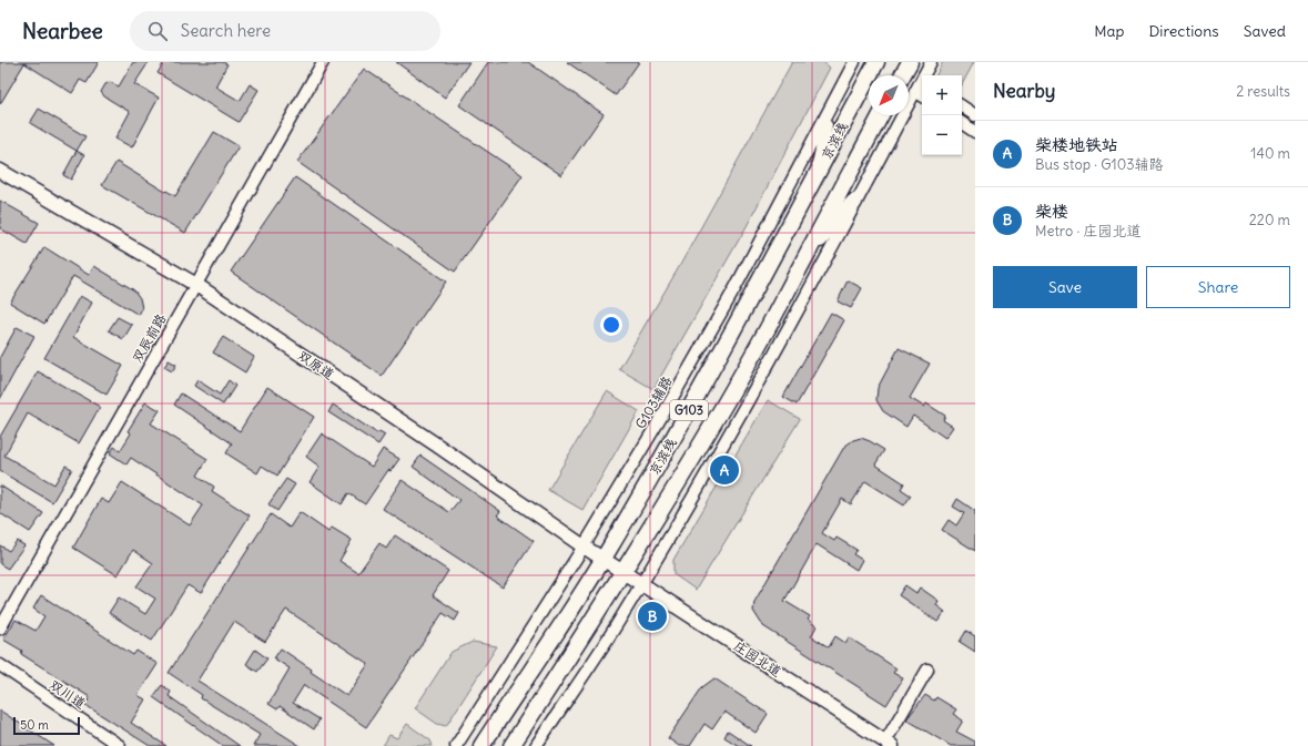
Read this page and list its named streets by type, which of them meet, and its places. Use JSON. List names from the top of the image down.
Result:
{
  "streets": {
    "highway": ["京滨线", "G103"],
    "main road": ["双原道", "庄园北道"],
    "street": ["双辰前路", "G103辅路", "双川道"]
  },
  "crossings": [
    ["京滨线", "双原道"],
    ["京滨线", "庄园北道"],
    ["双辰前路", "双原道"],
    ["双原道", "G103辅路"],
    ["双原道", "庄园北道"]
  ],
  "scale_bar": "50 m",
  "north": "bottom left",
  "page": {
    "header": "Nearbee",
    "search": "Search here",
    "nav": ["Map", "Directions", "Saved"],
    "heading": ["Nearby", "2 results"],
    "map_buttons": ["+", "−"],
    "list": [
      {
        "mark": "A",
        "name": "柴楼地铁站",
        "note": "Bus stop · G103辅路",
        "value": "140 m"
      },
      {
        "mark": "B",
        "name": "柴楼",
        "note": "Metro · 庄园北道",
        "value": "220 m"
      }
    ],
    "buttons": ["Save", "Share"],
    "pins": ["A", "B"],
    "scale": "50 m"
  }
}
